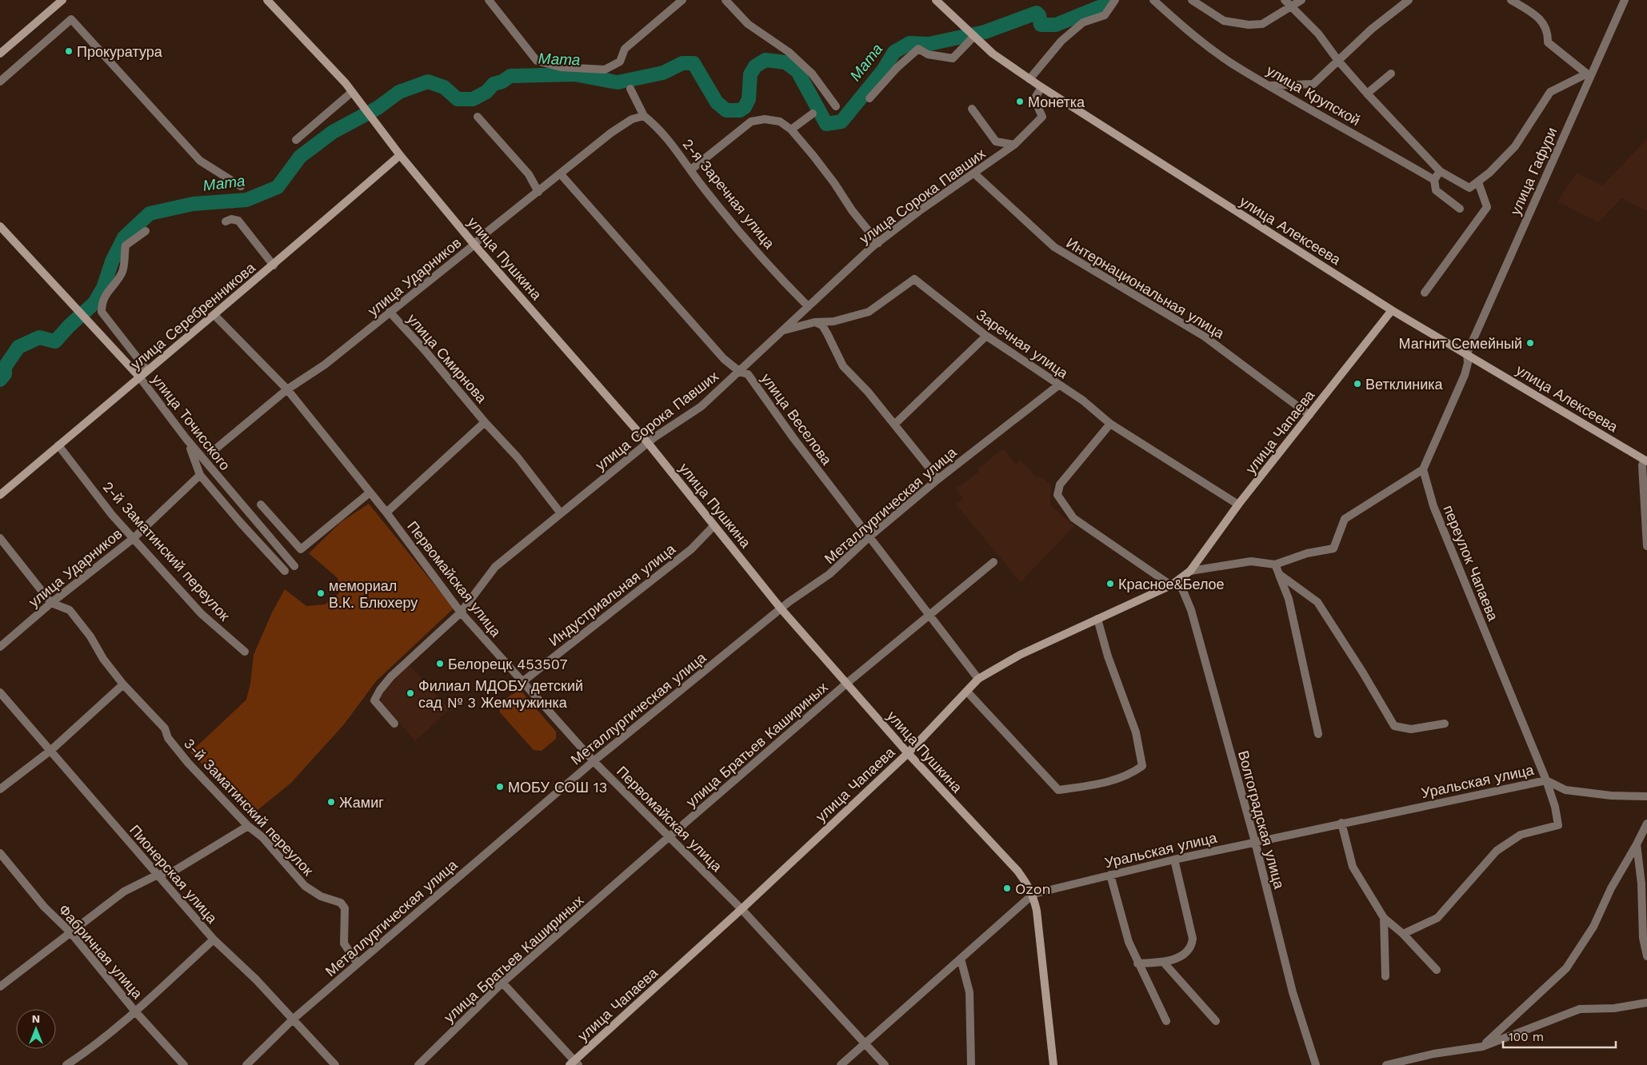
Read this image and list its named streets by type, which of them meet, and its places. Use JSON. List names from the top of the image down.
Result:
{
  "streets": {
    "street": [
      "улица Крупской",
      "улица Гафури",
      "2-я Заречная улица",
      "улица Сорока Павших",
      "улица Алексеева",
      "улица Пушкина",
      "улица Ударников",
      "Интернациональная улица",
      "улица Серебренникова",
      "Заречная улица",
      "улица Смирнова",
      "улица Веселова",
      "улица Точисского",
      "улица Чапаева",
      "Металлургическая улица",
      "2-й Заматинский переулок",
      "переулок Чапаева",
      "Первомайская улица",
      "Индустриальная улица",
      "улица Братьев Кашириных",
      "Уральская улица",
      "3-й Заматинский переулок",
      "Волгоградская улица",
      "Пионерская улица",
      "Фабричная улица"
    ]
  },
  "crossings": [
    ["улица Гафури", "улица Алексеева"],
    ["2-я Заречная улица", "улица Сорока Павших"],
    ["2-я Заречная улица", "улица Ударников"],
    ["улица Сорока Павших", "улица Алексеева"],
    ["улица Сорока Павших", "улица Пушкина"],
    ["улица Сорока Павших", "Интернациональная улица"],
    ["улица Сорока Павших", "Заречная улица"],
    ["улица Сорока Павших", "улица Смирнова"],
    ["улица Сорока Павших", "улица Веселова"],
    ["улица Сорока Павших", "Первомайская улица"],
    ["улица Алексеева", "улица Чапаева"],
    ["улица Пушкина", "улица Ударников"],
    ["улица Пушкина", "улица Серебренникова"],
    ["улица Пушкина", "улица Чапаева"],
    ["улица Пушкина", "Металлургическая улица"],
    ["улица Пушкина", "Индустриальная улица"],
    ["улица Пушкина", "улица Братьев Кашириных"],
    ["улица Пушкина", "Уральская улица"],
    ["улица Ударников", "улица Смирнова"],
    ["улица Ударников", "улица Веселова"],
    ["улица Ударников", "2-й Заматинский переулок"],
    ["улица Ударников", "Первомайская улица"],
    ["улица Ударников", "3-й Заматинский переулок"],
    ["Интернациональная улица", "улица Чапаева"],
    ["улица Серебренникова", "улица Точисского"],
    ["улица Серебренникова", "2-й Заматинский переулок"],
    ["улица Серебренникова", "Первомайская улица"],
    ["Заречная улица", "улица Чапаева"],
    ["Заречная улица", "Металлургическая улица"],
    ["улица Смирнова", "Первомайская улица"],
    ["улица Веселова", "улица Чапаева"],
    ["улица Веселова", "Металлургическая улица"],
    ["улица Веселова", "улица Братьев Кашириных"],
    ["улица Чапаева", "Первомайская улица"],
    ["улица Чапаева", "Волгоградская улица"],
    ["Металлургическая улица", "Первомайская улица"],
    ["Металлургическая улица", "3-й Заматинский переулок"],
    ["Металлургическая улица", "Пионерская улица"],
    ["переулок Чапаева", "Уральская улица"],
    ["Первомайская улица", "Индустриальная улица"],
    ["Первомайская улица", "улица Братьев Кашириных"],
    ["Первомайская улица", "Уральская улица"],
    ["Уральская улица", "Волгоградская улица"]
  ],
  "water": ["Мата"],
  "places": [
    "Прокуратура",
    "Монетка",
    "Магнит Семейный",
    "Ветклиника",
    "Красное&Белое",
    "мемориал В.К. Блюхеру",
    "Белорецк 453507",
    "Филиал МДОБУ детский сад № 3 Жемчужинка",
    "МОБУ СОШ 13",
    "Жамиг",
    "Ozon"
  ],
  "scale_bar": "100 m",
  "north": "top"
}
